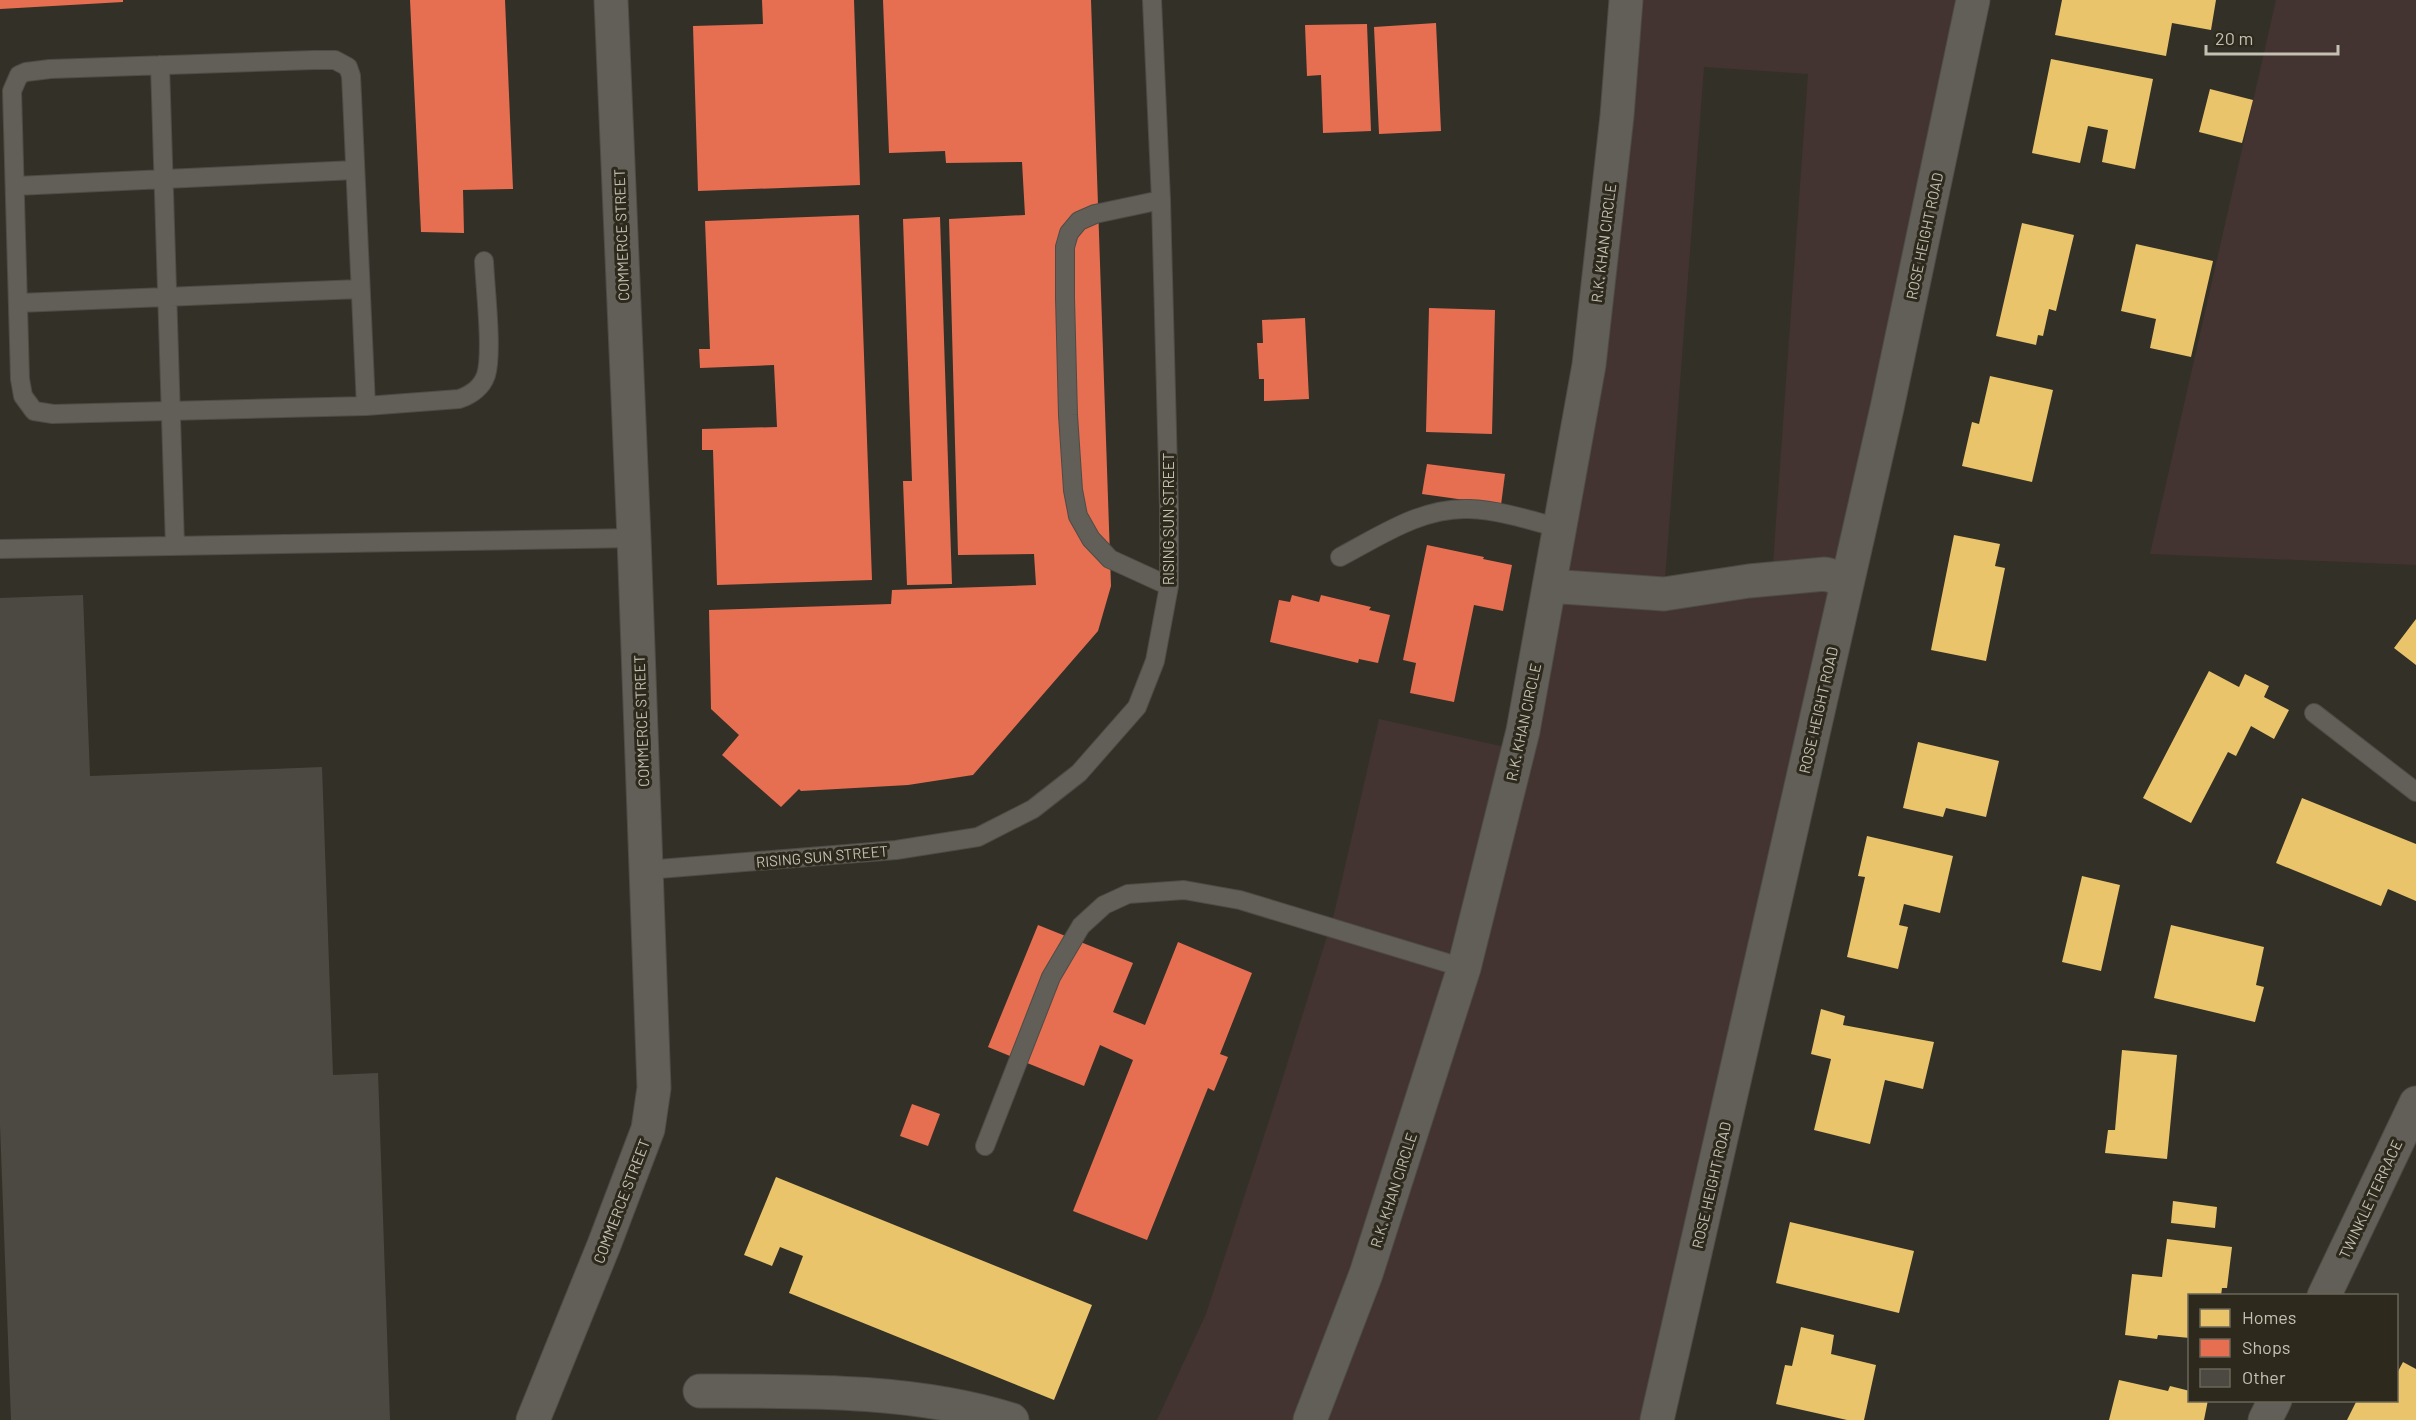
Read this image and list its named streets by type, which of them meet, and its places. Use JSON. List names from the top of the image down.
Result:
{
  "streets": {
    "street": [
      "COMMERCE STREET",
      "ROSE HEIGHT ROAD",
      "R.K. KHAN CIRCLE",
      "TWINKLE TERRACE"
    ],
    "lane": ["RISING SUN STREET"]
  },
  "crossings": [
    ["COMMERCE STREET", "RISING SUN STREET"]
  ],
  "legend": ["Homes", "Shops", "Other"],
  "scale_bar": "20 m"
}
